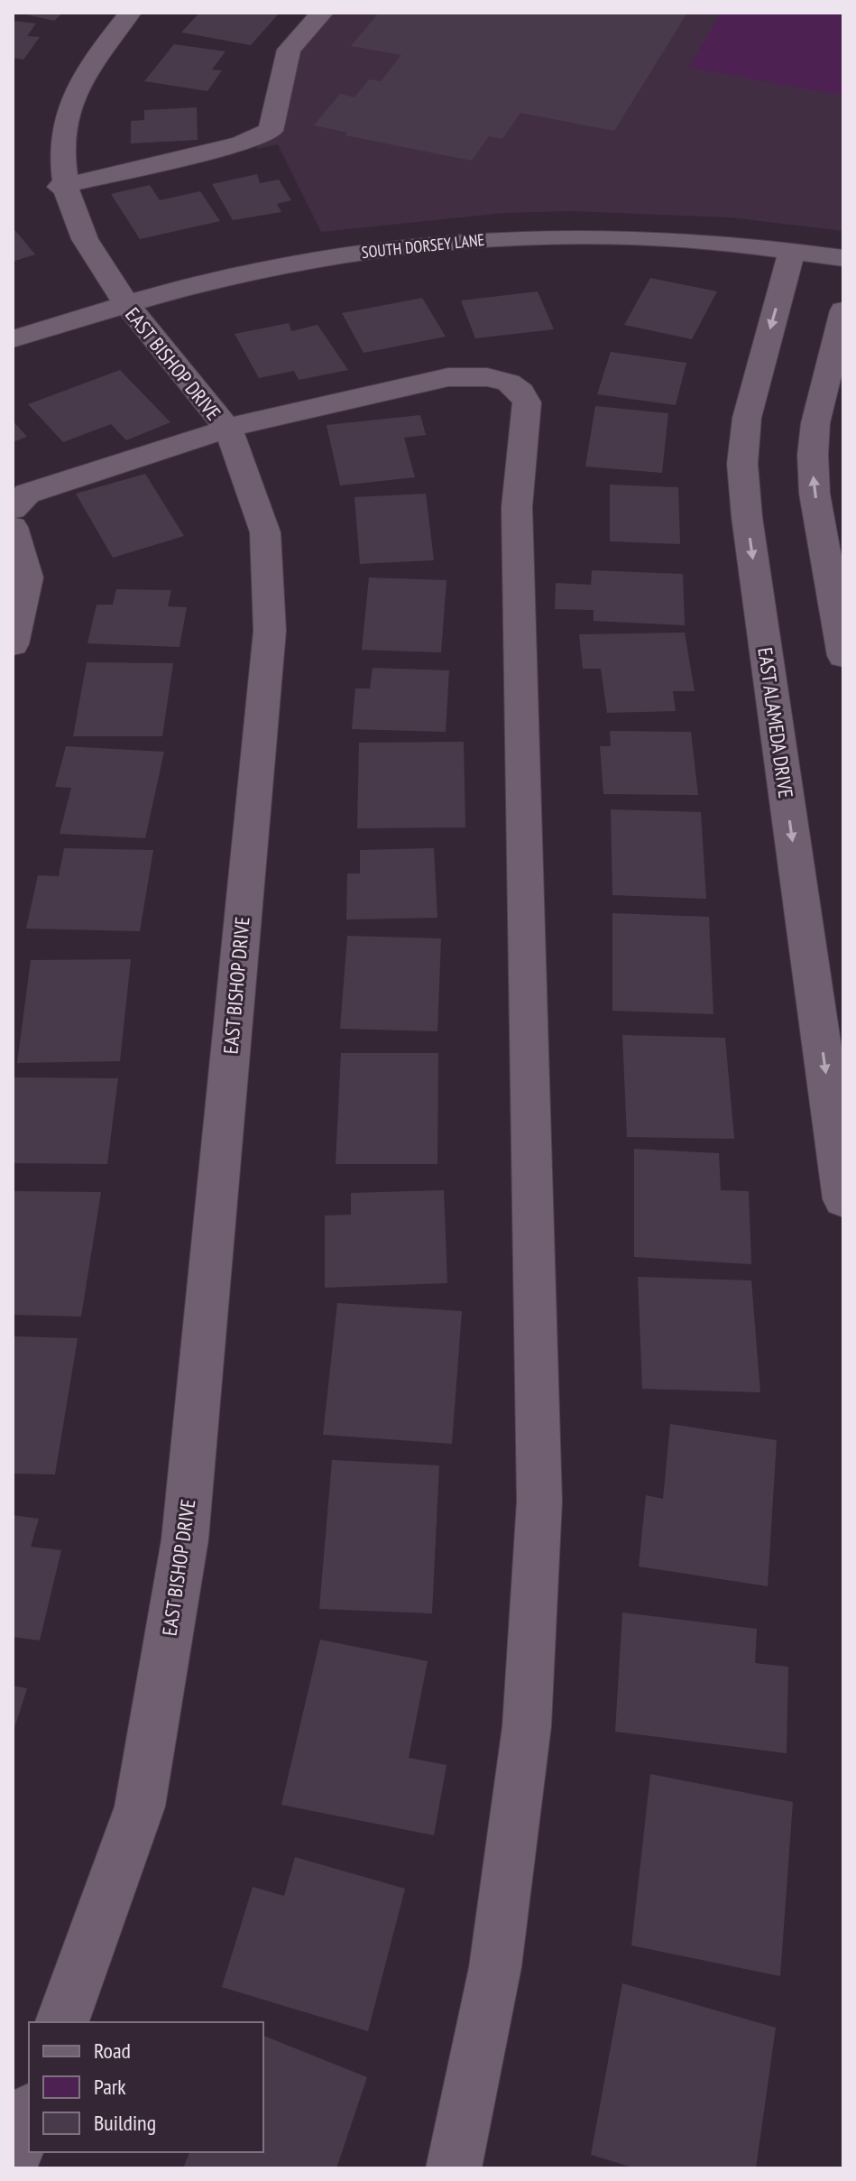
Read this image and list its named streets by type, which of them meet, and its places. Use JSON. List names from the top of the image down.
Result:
{
  "streets": {
    "street": ["SOUTH DORSEY LANE", "EAST BISHOP DRIVE", "EAST ALAMEDA DRIVE"]
  },
  "crossings": [
    ["SOUTH DORSEY LANE", "EAST BISHOP DRIVE"],
    ["SOUTH DORSEY LANE", "EAST ALAMEDA DRIVE"]
  ],
  "legend": ["Road", "Park", "Building"]
}
